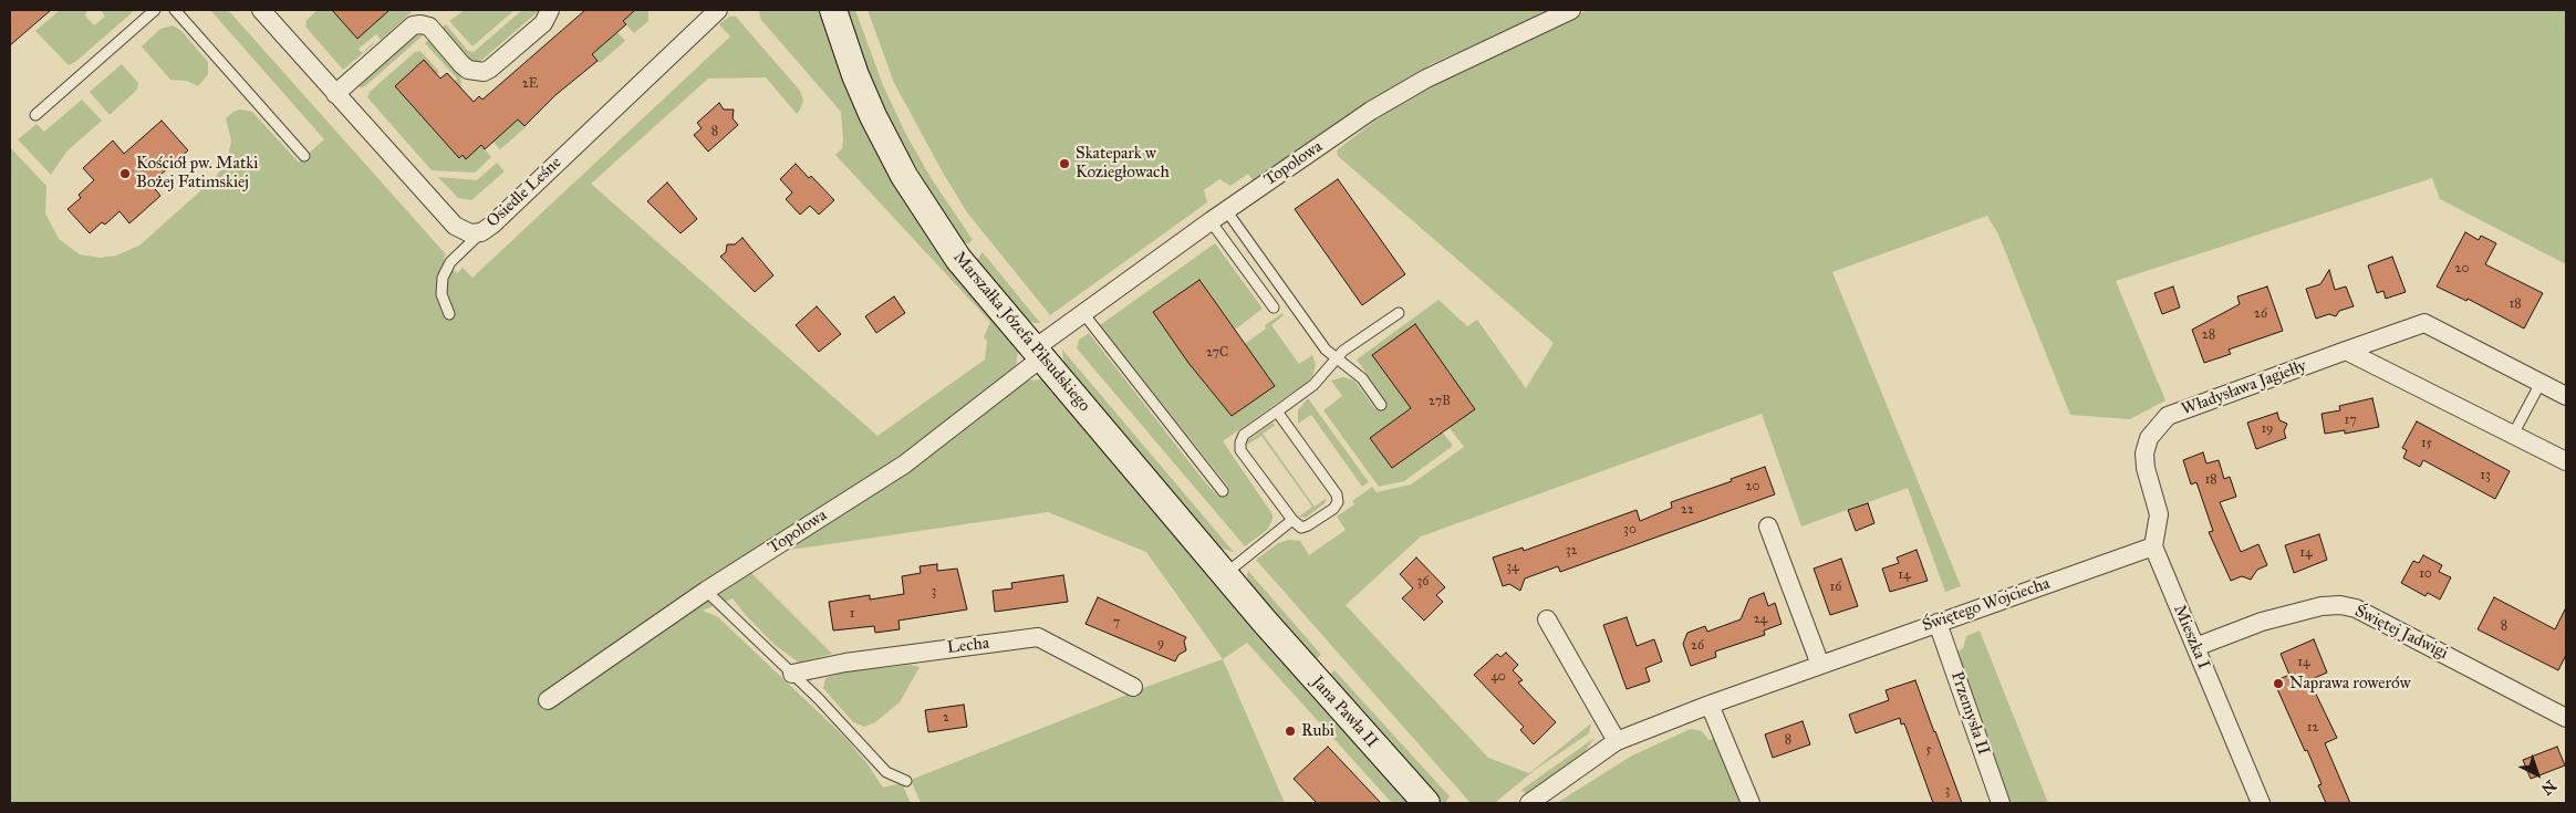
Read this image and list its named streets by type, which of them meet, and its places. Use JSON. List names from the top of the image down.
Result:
{
  "streets": {
    "street": [
      "Topolowa",
      "Osiedle Leśne",
      "Marszałka Józefa Piłsudskiego",
      "Władysława Jagiełły",
      "Świętego Wojciecha",
      "Świętej Jadwigi",
      "Mieszka I",
      "Lecha",
      "Jana Pawła II",
      "Przemysła II"
    ]
  },
  "crossings": [
    ["Topolowa", "Marszałka Józefa Piłsudskiego"],
    ["Marszałka Józefa Piłsudskiego", "Jana Pawła II"],
    ["Władysława Jagiełły", "Świętego Wojciecha"],
    ["Władysława Jagiełły", "Mieszka I"],
    ["Świętego Wojciecha", "Mieszka I"],
    ["Świętego Wojciecha", "Przemysła II"],
    ["Świętej Jadwigi", "Mieszka I"]
  ],
  "places": [
    "Skatepark w Koziegłowach",
    "Kościół pw. Matki Bożej Fatimskiej",
    "Naprawa rowerów",
    "Rubi"
  ],
  "house_numbers": [
    "2E",
    "8",
    "20",
    "18",
    "26",
    "28",
    "27C",
    "27B",
    "17",
    "19",
    "15",
    "13",
    "18",
    "20",
    "22",
    "30",
    "32",
    "14",
    "34",
    "10",
    "14",
    "36",
    "16",
    "3",
    "1",
    "24",
    "7",
    "8",
    "9",
    "26",
    "14",
    "40",
    "2",
    "12",
    "8",
    "5",
    "3"
  ],
  "north": "bottom right"
}
